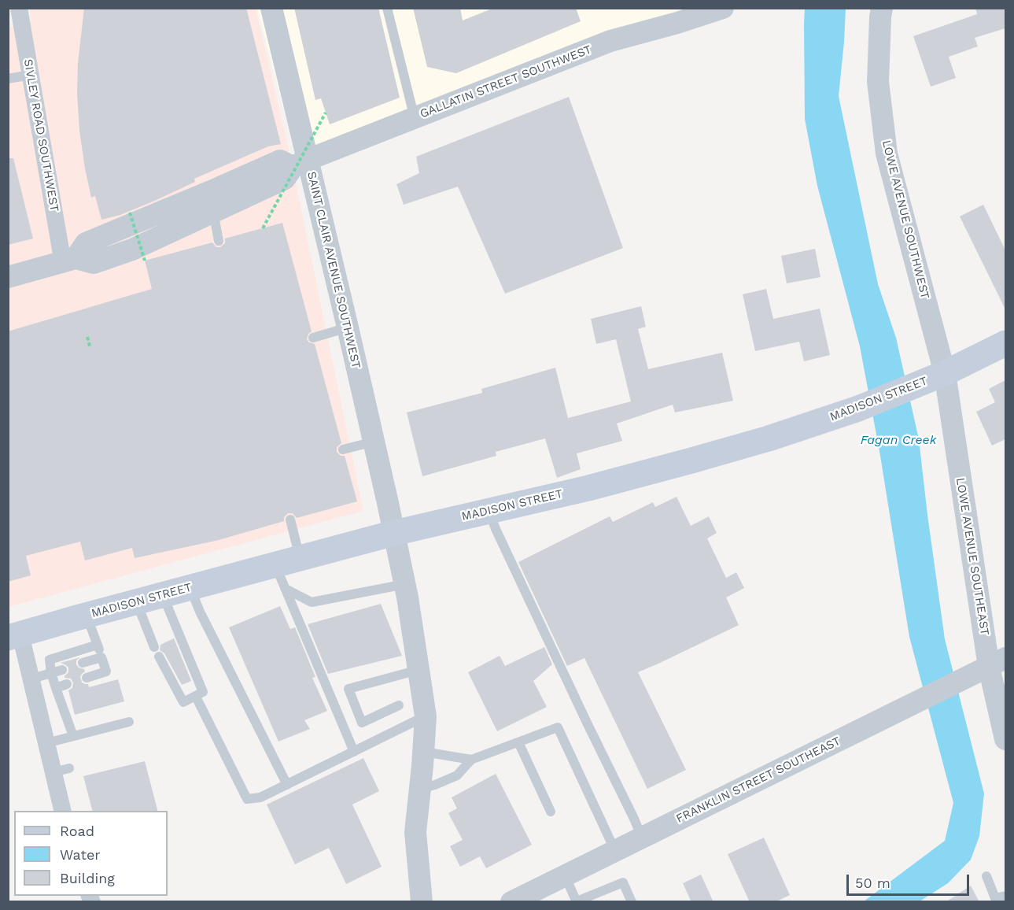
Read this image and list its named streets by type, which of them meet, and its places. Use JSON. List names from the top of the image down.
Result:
{
  "streets": {
    "main road": ["MADISON STREET"],
    "street": [
      "GALLATIN STREET SOUTHWEST",
      "SIVLEY ROAD SOUTHWEST",
      "LOWE AVENUE SOUTHWEST",
      "SAINT CLAIR AVENUE SOUTHWEST",
      "LOWE AVENUE SOUTHEAST",
      "FRANKLIN STREET SOUTHEAST"
    ]
  },
  "crossings": [
    ["GALLATIN STREET SOUTHWEST", "SIVLEY ROAD SOUTHWEST"],
    ["GALLATIN STREET SOUTHWEST", "SAINT CLAIR AVENUE SOUTHWEST"],
    ["LOWE AVENUE SOUTHWEST", "MADISON STREET"],
    ["LOWE AVENUE SOUTHWEST", "LOWE AVENUE SOUTHEAST"],
    ["SAINT CLAIR AVENUE SOUTHWEST", "MADISON STREET"],
    ["MADISON STREET", "LOWE AVENUE SOUTHEAST"],
    ["LOWE AVENUE SOUTHEAST", "FRANKLIN STREET SOUTHEAST"]
  ],
  "water": ["Fagan Creek"],
  "legend": ["Road", "Water", "Building"],
  "scale_bar": "50 m"
}
